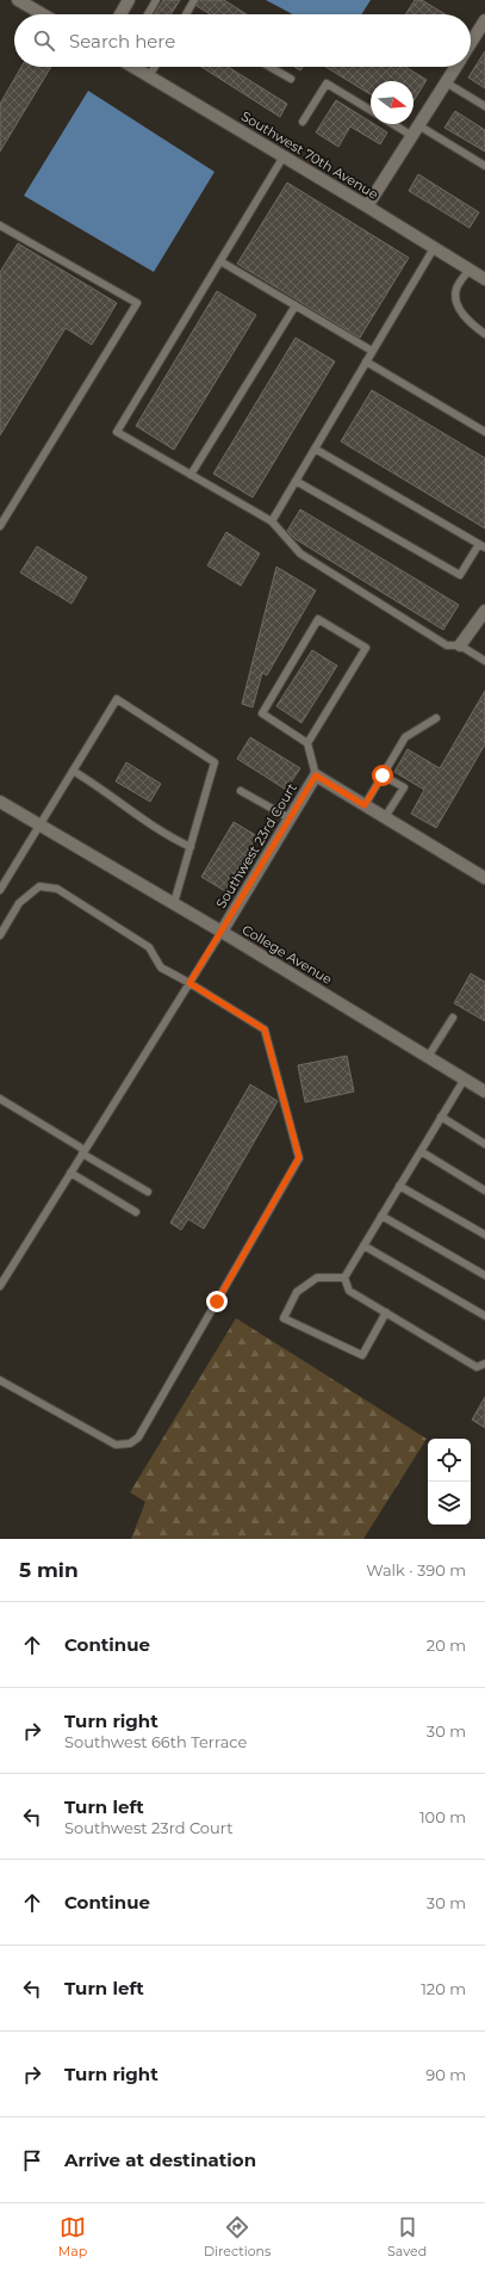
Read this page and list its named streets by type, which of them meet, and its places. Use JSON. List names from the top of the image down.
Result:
{
  "streets": {
    "street": ["Southwest 70th Avenue", "Southwest 23rd Court", "College Avenue"]
  },
  "crossings": [
    ["Southwest 23rd Court", "College Avenue"]
  ],
  "north": "right",
  "page": {
    "search": "Search here",
    "heading": ["5 min", "Walk · 390 m"],
    "list": [
      ["Continue", "20 m"],
      ["Turn right", "Southwest 66th Terrace", "30 m"],
      ["Turn left", "Southwest 23rd Court", "100 m"],
      ["Continue", "30 m"],
      ["Turn left", "120 m"],
      ["Turn right", "90 m"],
      "Arrive at destination"
    ],
    "nav": ["Map", "Directions", "Saved"]
  }
}
